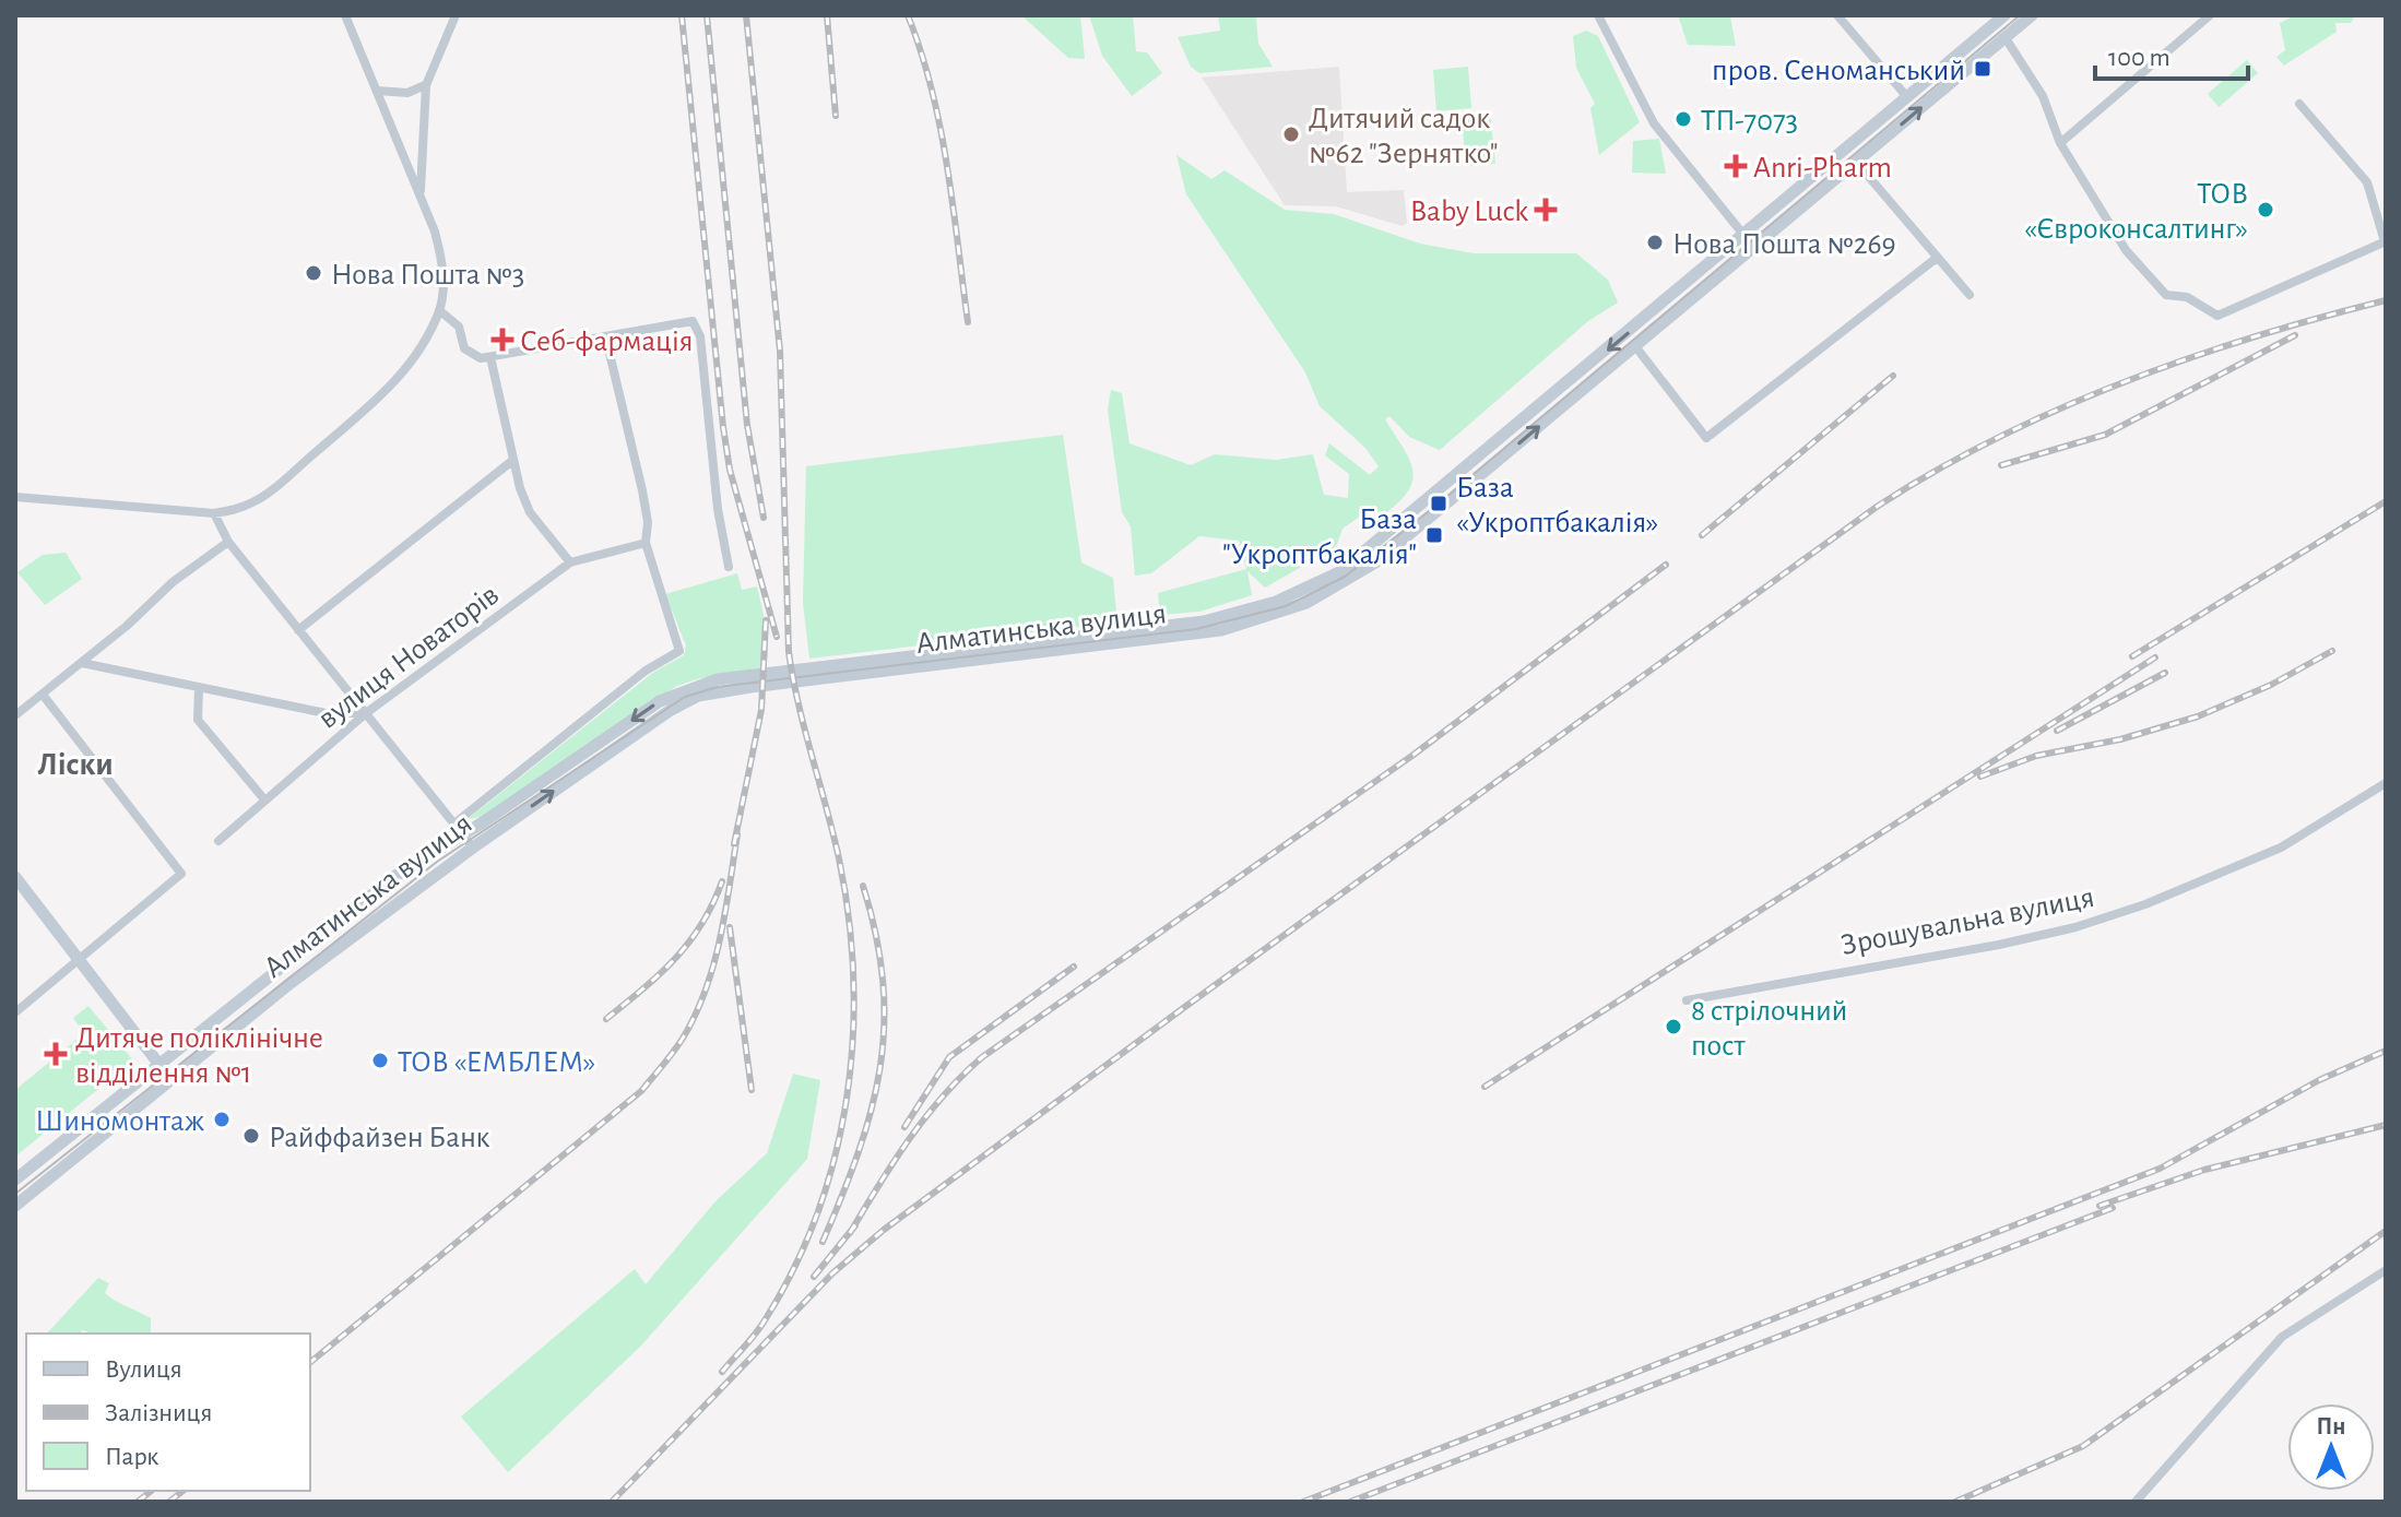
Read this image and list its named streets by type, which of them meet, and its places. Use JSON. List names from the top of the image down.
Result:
{
  "streets": {
    "street": ["Алматинська вулиця", "вулиця Новаторів", "Зрошувальна вулиця"]
  },
  "crossings": [
    ["Алматинська вулиця", "вулиця Новаторів"]
  ],
  "districts": ["Ліски"],
  "places": {
    "transit": ["пров. Сеноманський", "База «Укроптбакалія»", "База \"Укроптбакалія\""],
    "other": [
      "ТП-7073",
      "Дитячий садок №62 \"Зернятко\"",
      "ТОВ «Євроконсалтинг»",
      "Нова Пошта №269",
      "Нова Пошта №3",
      "8 стрілочний пост",
      "ТОВ «ЕМБЛЕМ»",
      "Шиномонтаж",
      "Райффайзен Банк"
    ],
    "health": [
      "Anri-Pharm",
      "Baby Luck",
      "Себ-фармація",
      "Дитяче поліклінічне відділення №1"
    ]
  },
  "legend": ["Вулиця", "Залізниця", "Парк"],
  "scale_bar": "100 m",
  "north": "top"
}
